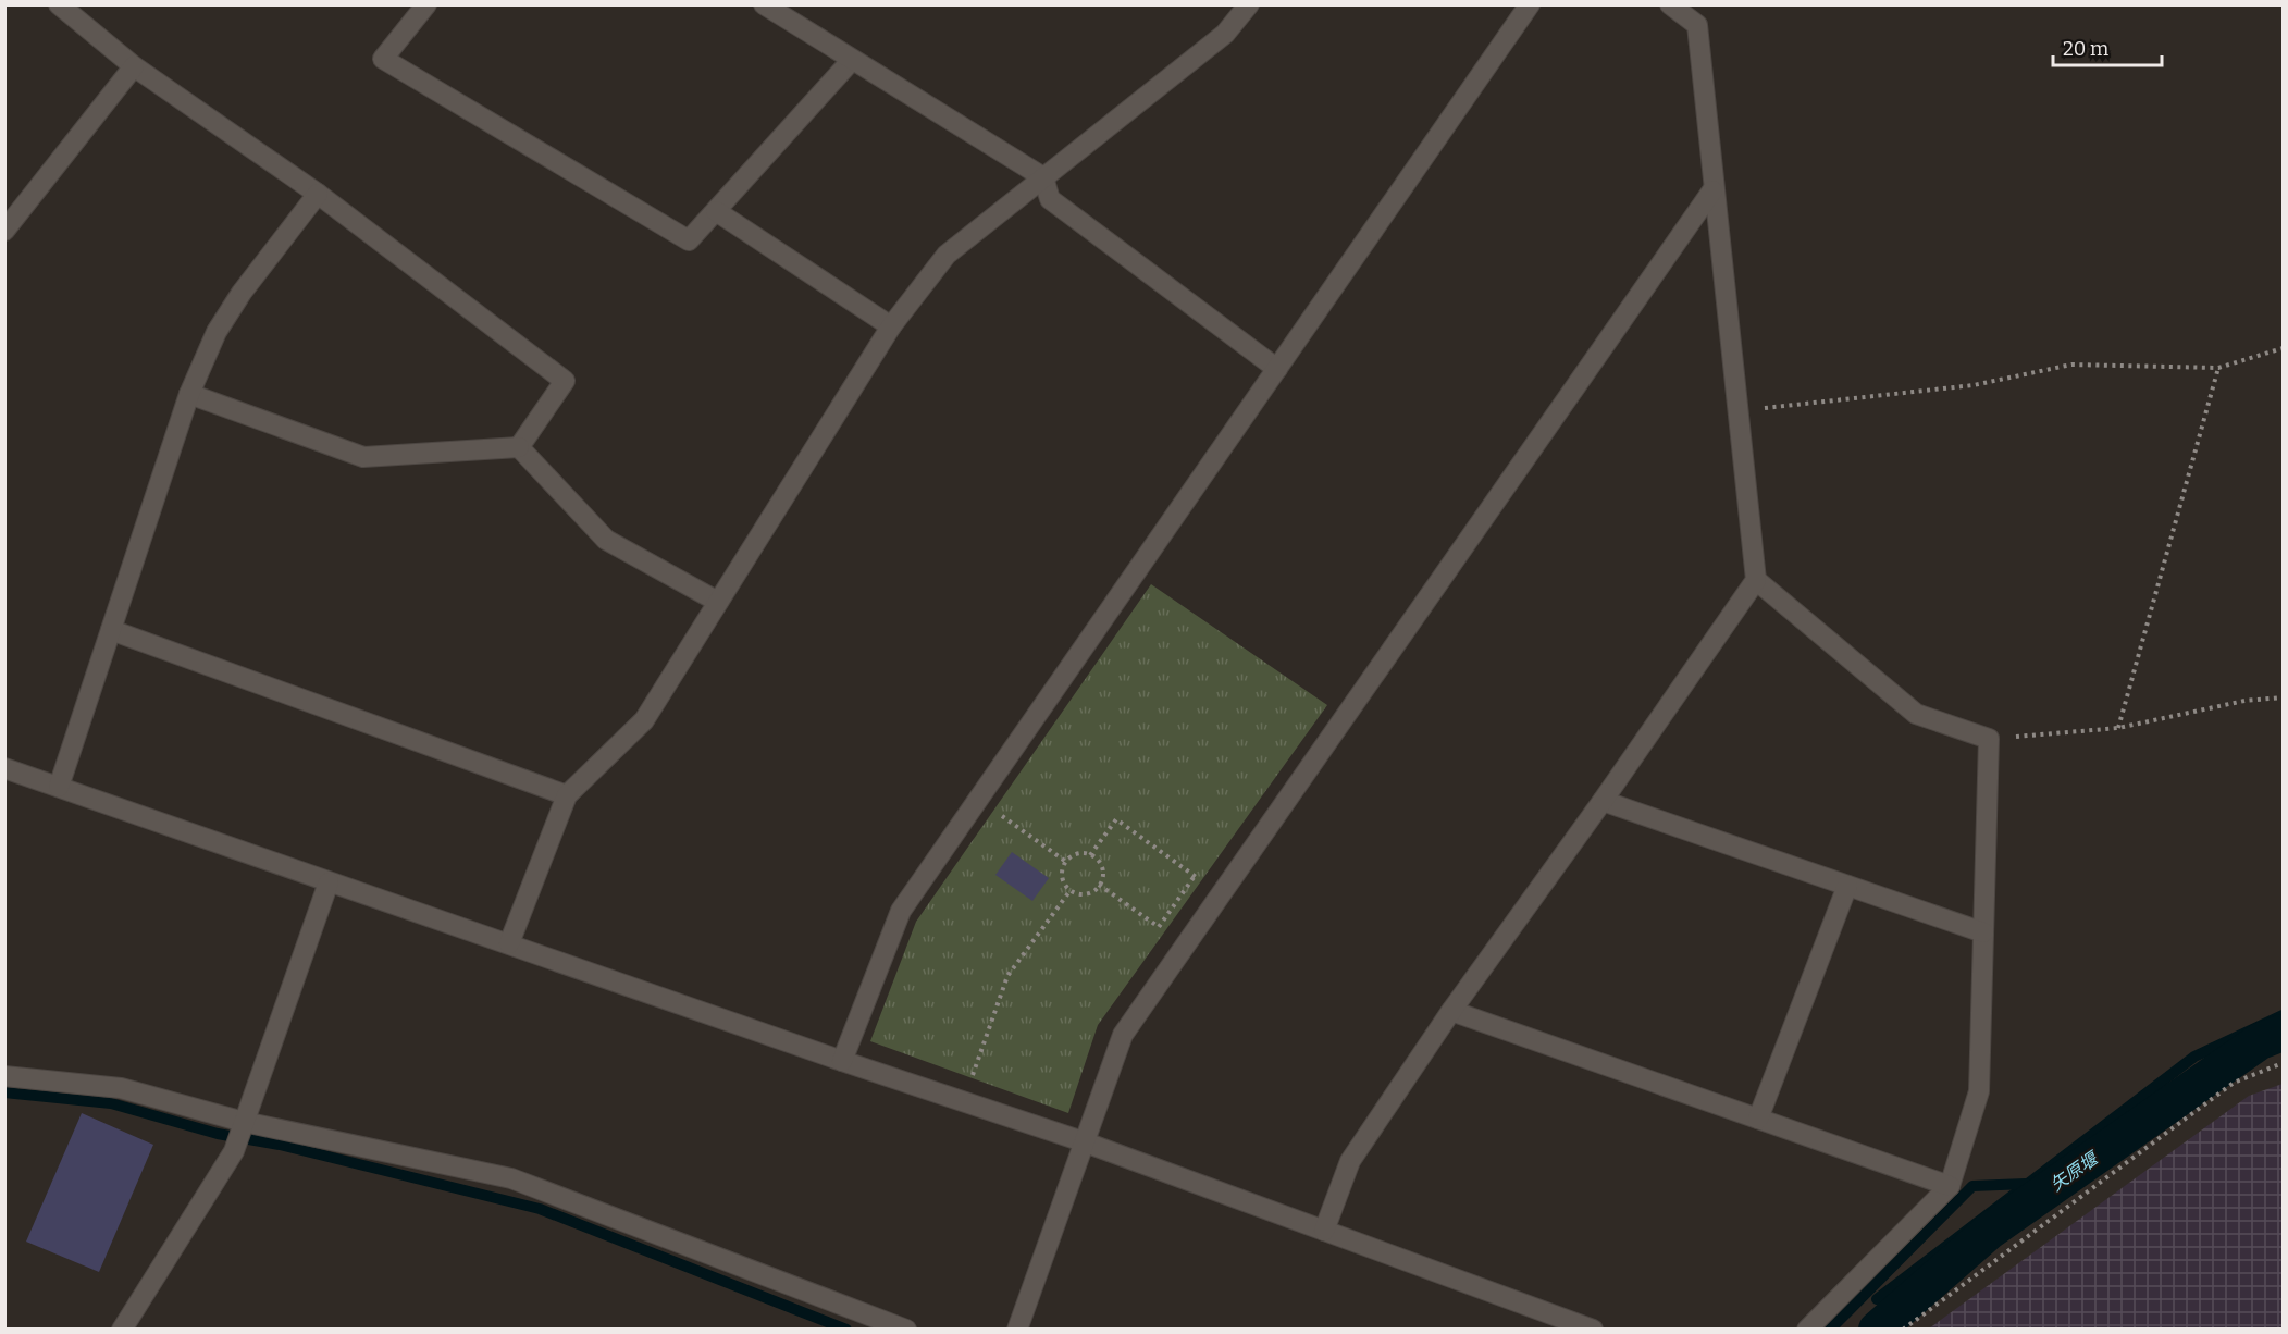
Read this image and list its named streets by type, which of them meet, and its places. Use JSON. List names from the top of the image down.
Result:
{
  "water": ["矢原堰"],
  "scale_bar": "20 m"
}
